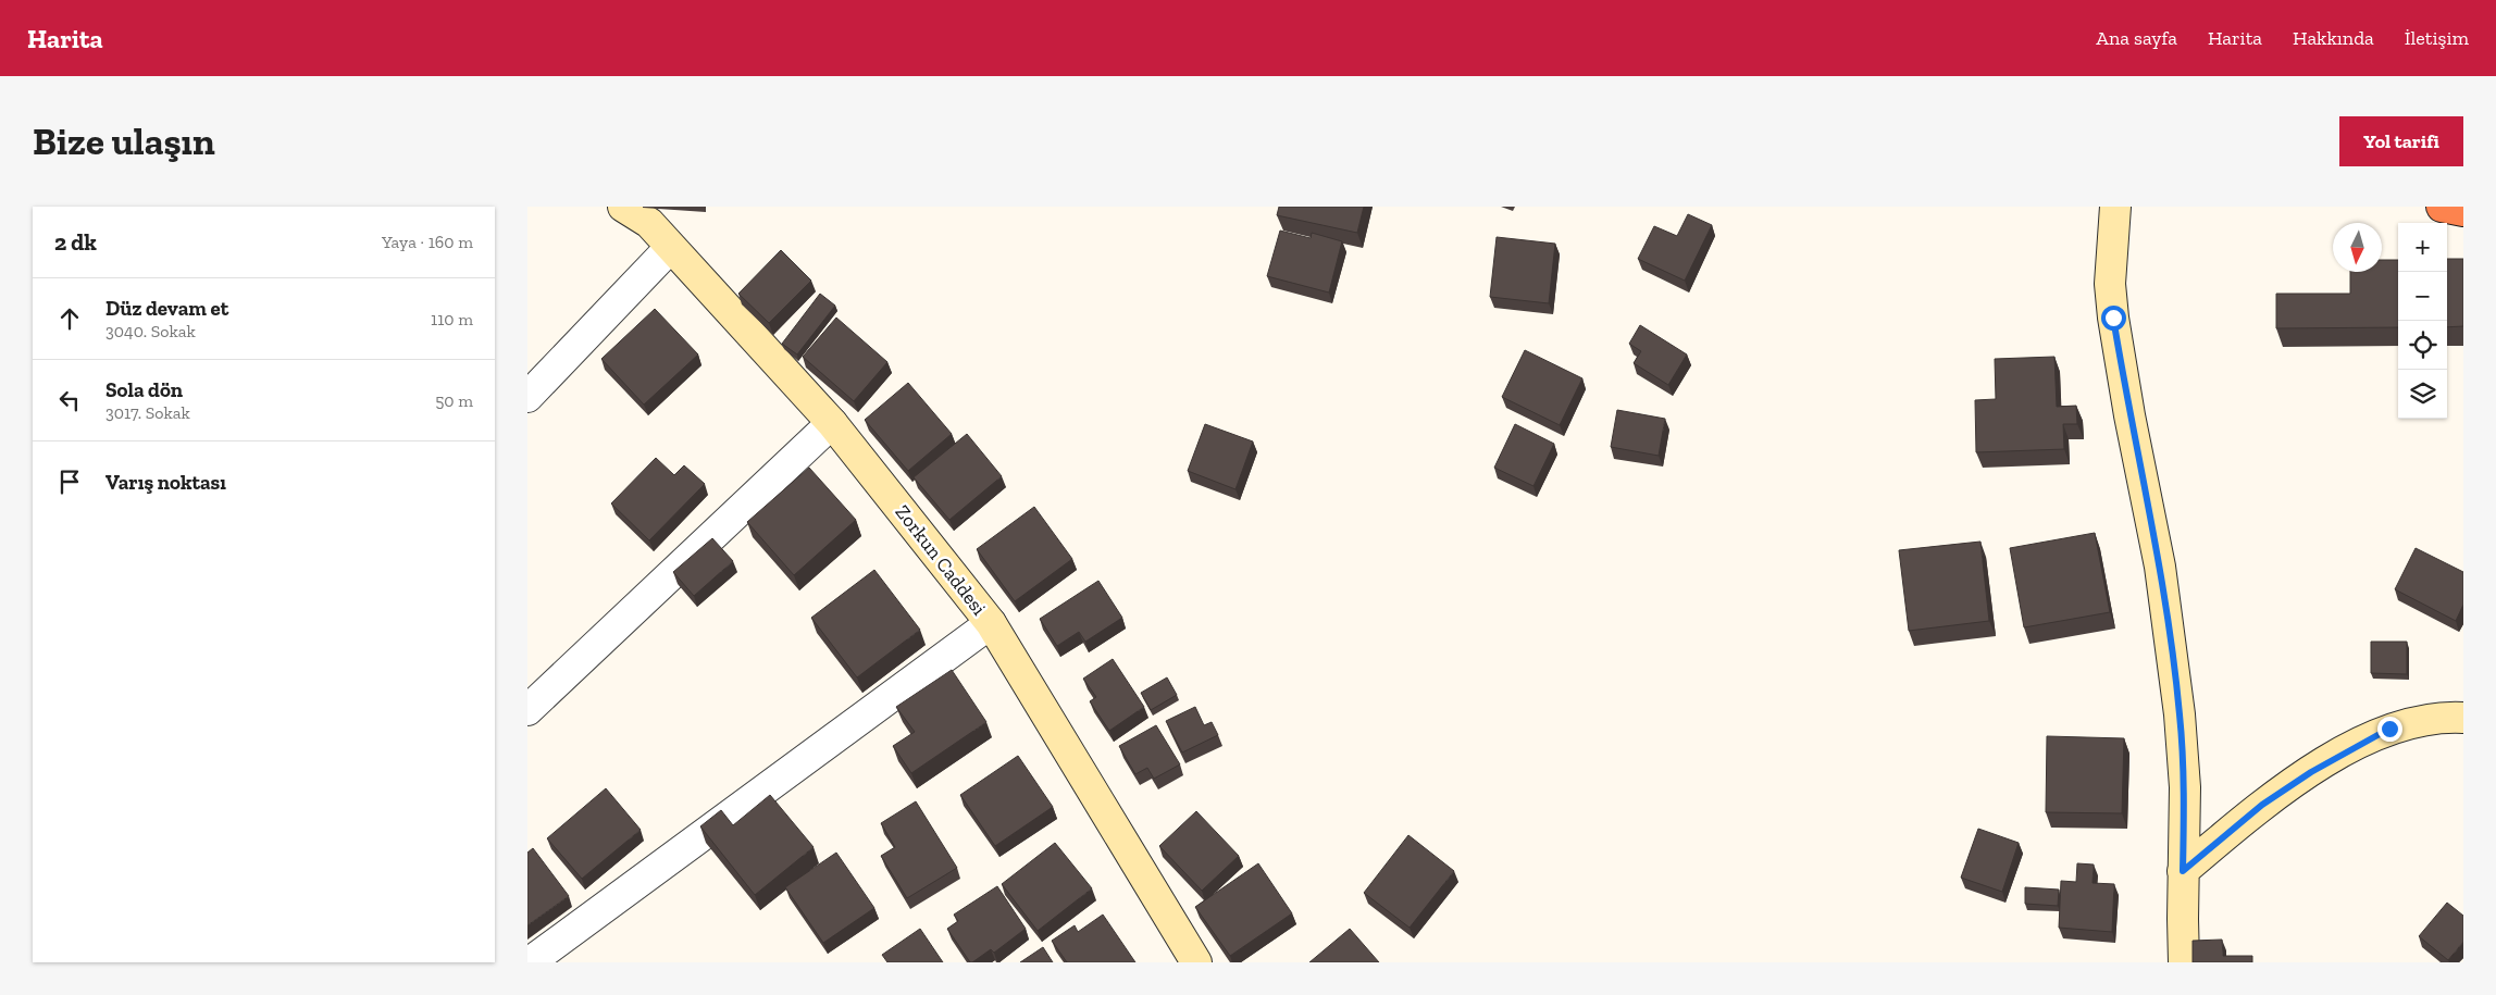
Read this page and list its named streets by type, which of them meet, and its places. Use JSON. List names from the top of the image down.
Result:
{
  "streets": {
    "street": ["Zorkun Caddesi"]
  },
  "north": "bottom",
  "page": {
    "header": "Harita",
    "nav": [
      "Ana sayfa",
      "Harita",
      "Hakkında",
      "İletişim"
    ],
    "buttons": "Yol tarifi",
    "title": "Bize ulaşın",
    "heading": ["2 dk", "Yaya · 160 m"],
    "map_buttons": ["+", "−"],
    "list": [
      ["Düz devam et", "3040. Sokak", "110 m"],
      ["Sola dön", "3017. Sokak", "50 m"],
      "Varış noktası"
    ]
  }
}
